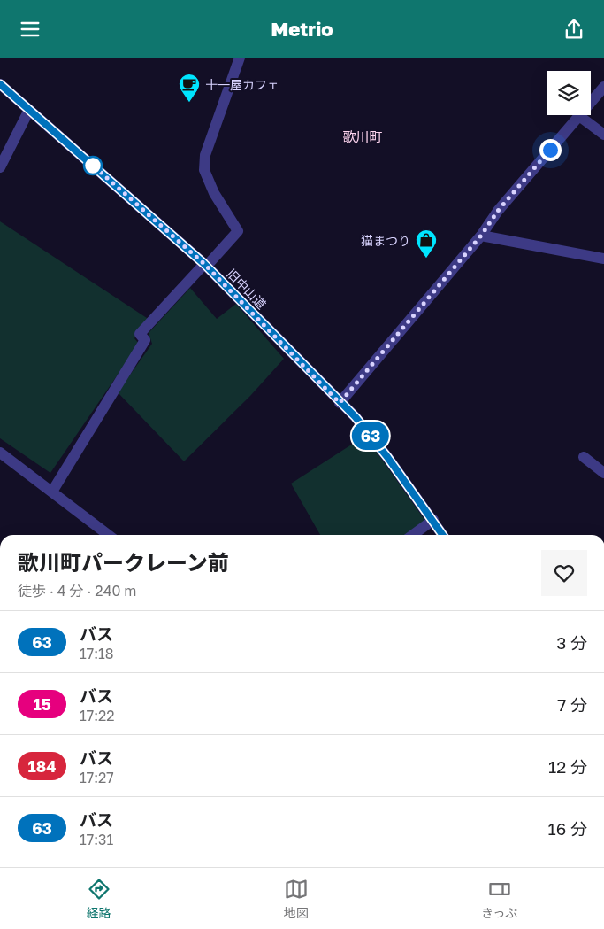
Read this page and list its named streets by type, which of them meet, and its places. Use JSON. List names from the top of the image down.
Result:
{
  "streets": {
    "street": ["旧中山道"]
  },
  "districts": ["歌川町"],
  "places": {
    "cafe": ["十一屋カフェ"],
    "shop": ["猫まつり"]
  },
  "lines": ["bus line 63"],
  "page": {
    "header": "Metrio",
    "on_map": "63",
    "heading": ["歌川町パークレーン前", "徒歩 · 4 分 · 240 m"],
    "list": [
      {
        "mark": "63",
        "name": "バス",
        "note": "17:18",
        "value": "3 分"
      },
      {
        "mark": "15",
        "name": "バス",
        "note": "17:22",
        "value": "7 分"
      },
      {
        "mark": "184",
        "name": "バス",
        "note": "17:27",
        "value": "12 分"
      },
      {
        "mark": "63",
        "name": "バス",
        "note": "17:31",
        "value": "16 分"
      }
    ],
    "tabs": ["経路", "地図", "きっぷ"]
  }
}
